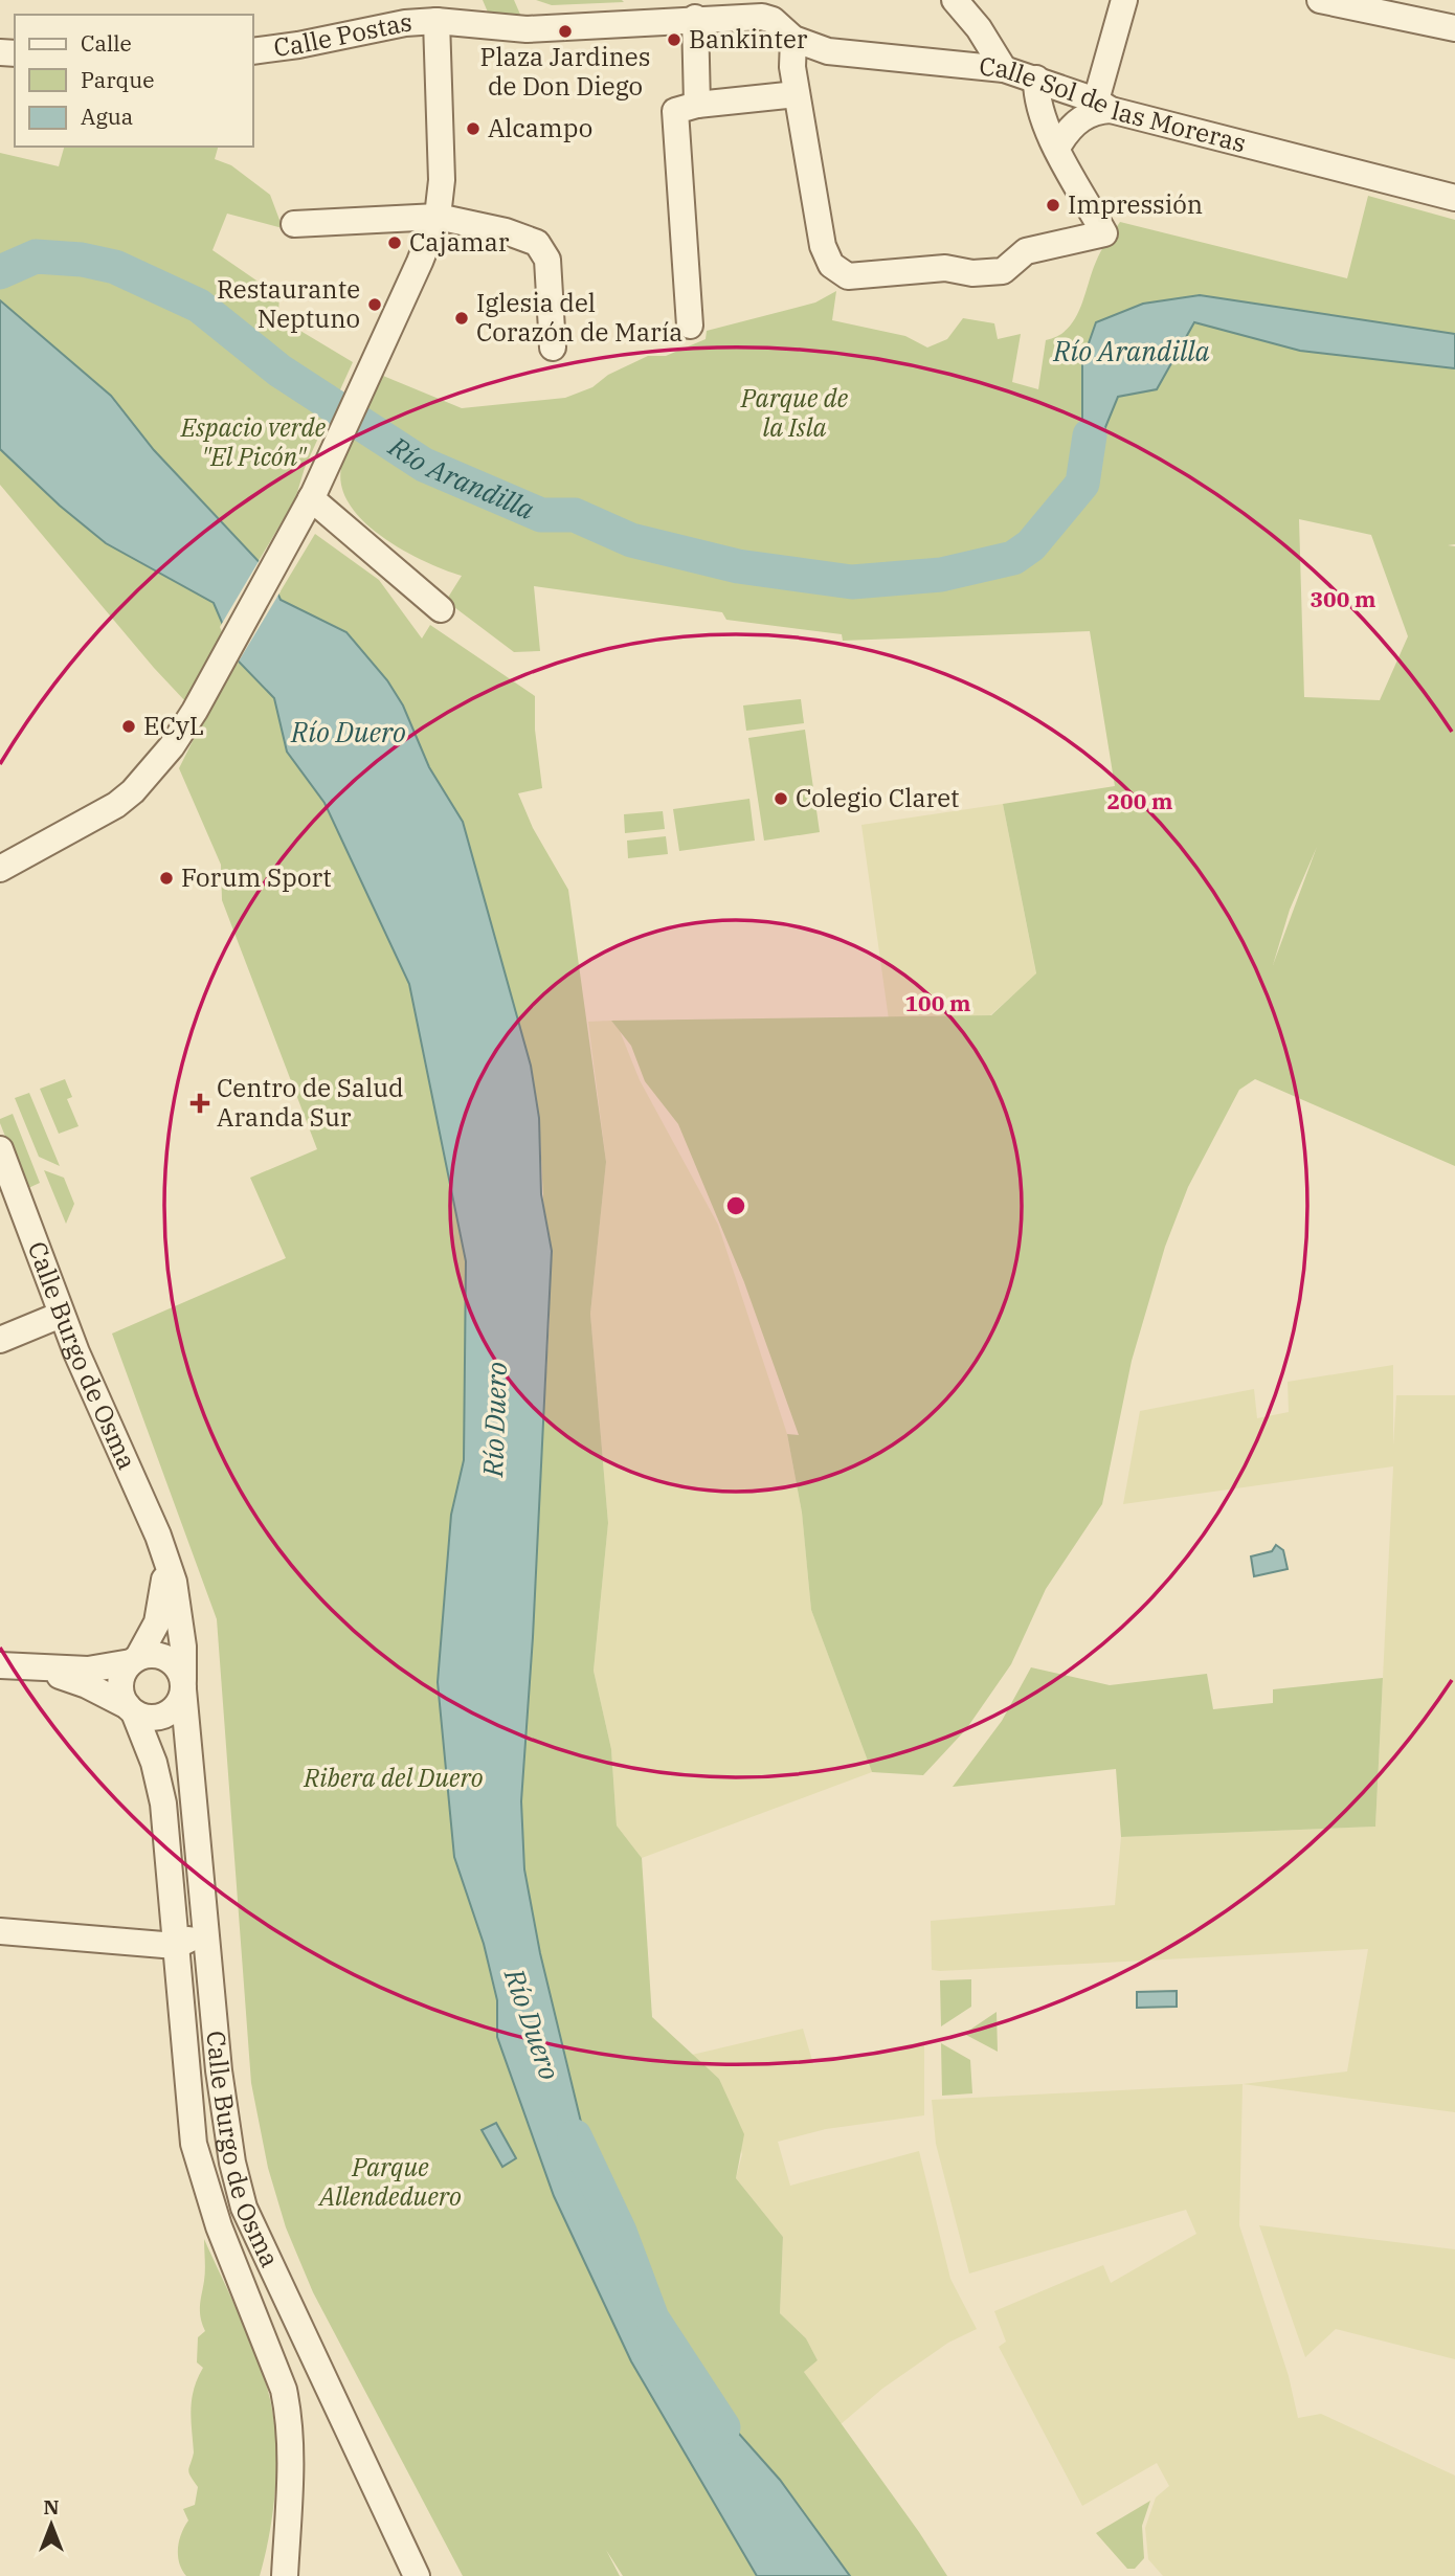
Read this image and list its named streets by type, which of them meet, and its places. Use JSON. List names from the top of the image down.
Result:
{
  "streets": {
    "street": ["Calle Postas", "Calle Sol de las Moreras", "Calle Burgo de Osma"]
  },
  "water": ["Río Arandilla", "Río Duero"],
  "parks": [
    "Parque de la Isla",
    "Espacio verde \"El Picón\"",
    "Ribera del Duero",
    "Parque Allendeduero"
  ],
  "places": {
    "other": [
      "Plaza Jardines de Don Diego",
      "Bankinter",
      "Alcampo",
      "Impressión",
      "Cajamar",
      "Restaurante Neptuno",
      "Iglesia del Corazón de María",
      "ECyL",
      "Colegio Claret",
      "Forum Sport"
    ],
    "health": ["Centro de Salud Aranda Sur"]
  },
  "legend": ["Calle", "Parque", "Agua"],
  "north": "top",
  "rings": ["300 m", "200 m", "100 m"]
}
